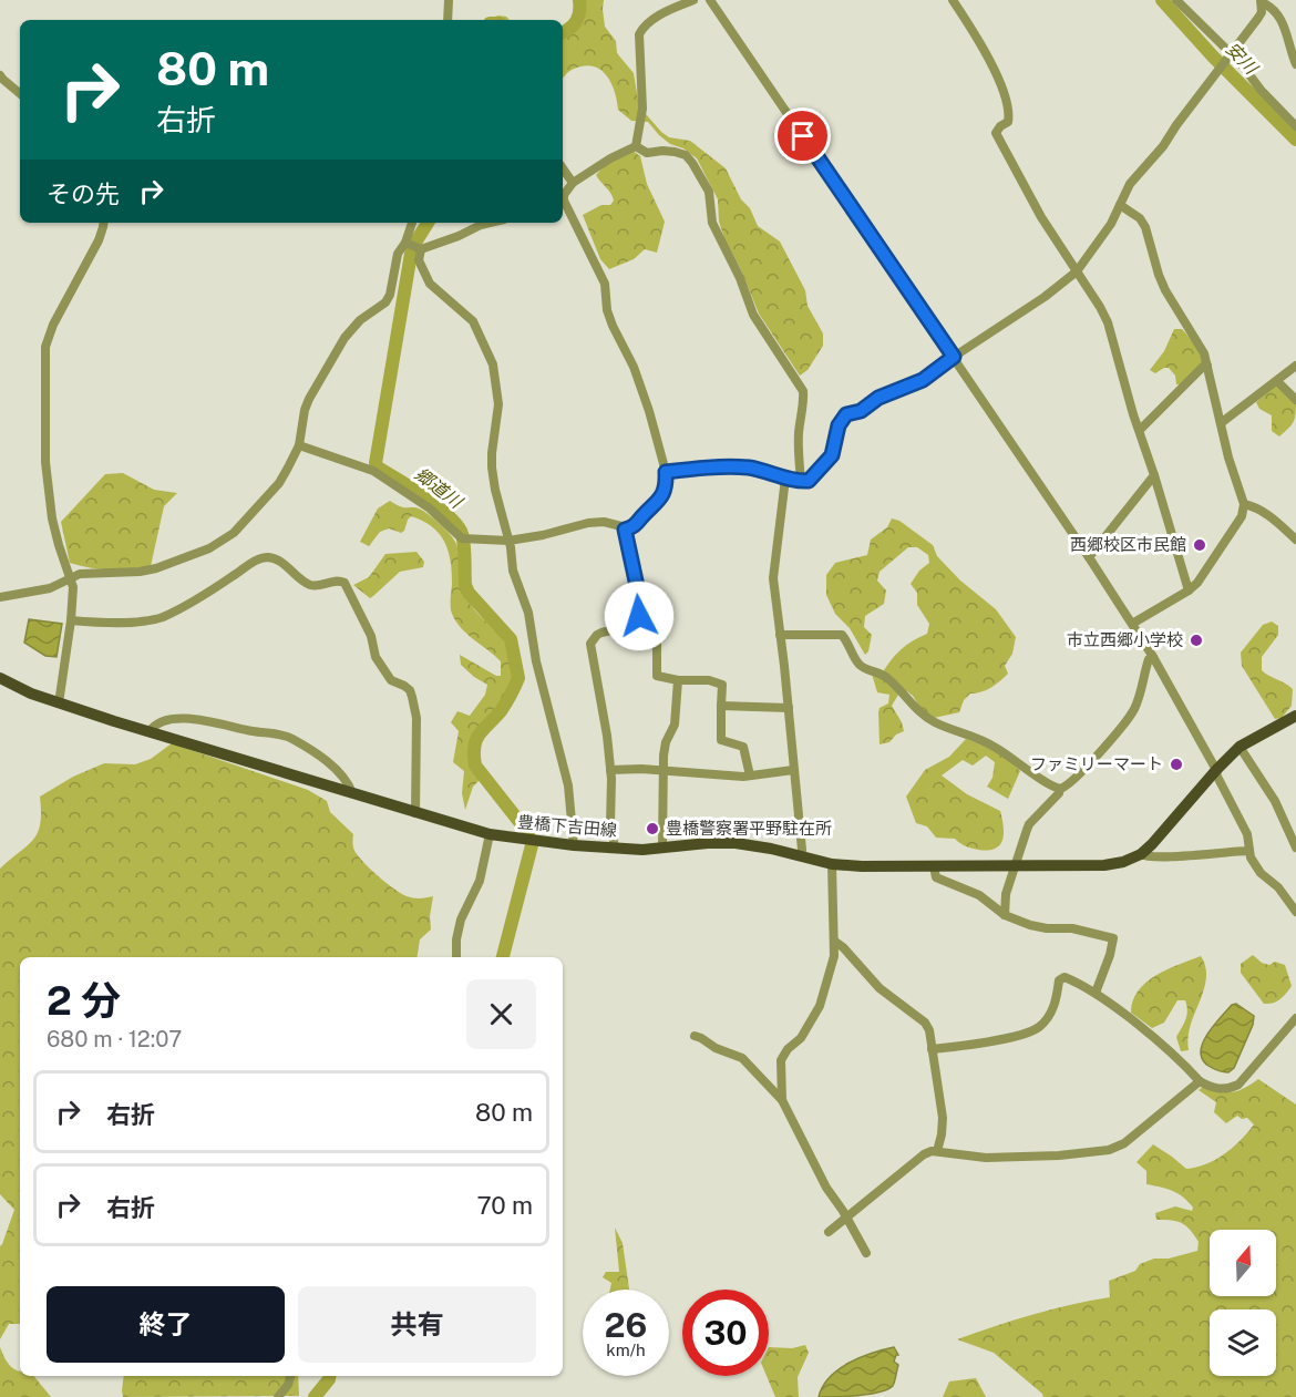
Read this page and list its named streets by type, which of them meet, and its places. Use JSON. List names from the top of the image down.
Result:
{
  "streets": {
    "main road": ["豊橋下吉田線"]
  },
  "water": ["安川", "郷道川"],
  "places": [
    "西郷校区市民館",
    "市立西郷小学校",
    "ファミリーマート",
    "豊橋警察署平野駐在所"
  ],
  "north": "top",
  "page": {
    "turn": ["80 m", "右折"],
    "then": "その先",
    "heading": ["2 分", "680 m · 12:07"],
    "list": [
      {
        "name": "右折",
        "value": "80 m"
      },
      {
        "name": "右折",
        "value": "70 m"
      }
    ],
    "buttons": ["終了", "共有"],
    "speed": "26 km/h",
    "limit": "30"
  }
}
